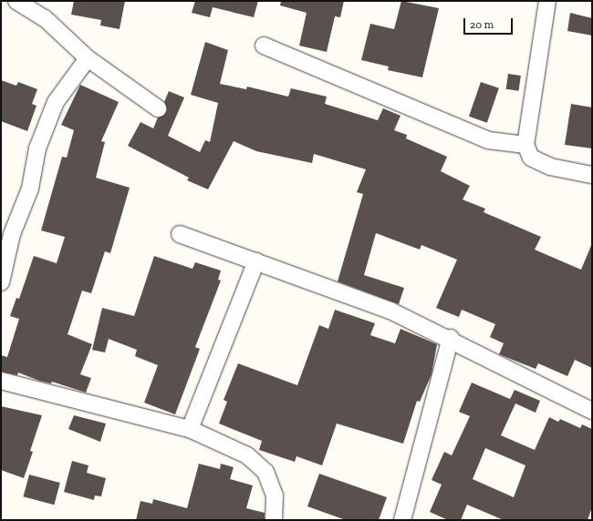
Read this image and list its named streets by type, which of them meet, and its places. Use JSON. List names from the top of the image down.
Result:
{
  "scale_bar": "20 m"
}
